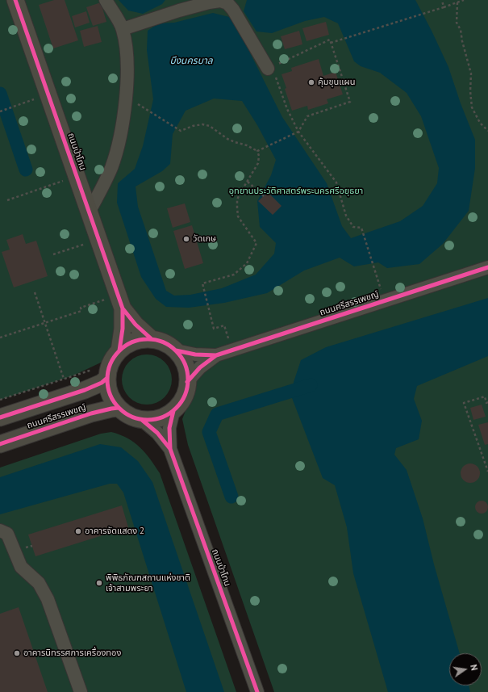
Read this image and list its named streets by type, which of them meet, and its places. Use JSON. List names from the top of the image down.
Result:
{
  "streets": {
    "main road": ["ถนนป่าโทน", "ถนนศรีสรรเพชญ์"]
  },
  "crossings": [
    ["ถนนป่าโทน", "ถนนศรีสรรเพชญ์"]
  ],
  "water": ["บึงนครบาล"],
  "parks": ["อุทยานประวัติศาสตร์พระนครศรีอยุธยา"],
  "places": [
    "คุ้มขุนแผน",
    "วัดเกษ",
    "อาคารจัดแสดง 2",
    "พิพิธภัณฑสถานแห่งชาติ เจ้าสามพระยา",
    "อาคารนิทรรศการเครื่องทอง"
  ],
  "north": "right"
}
